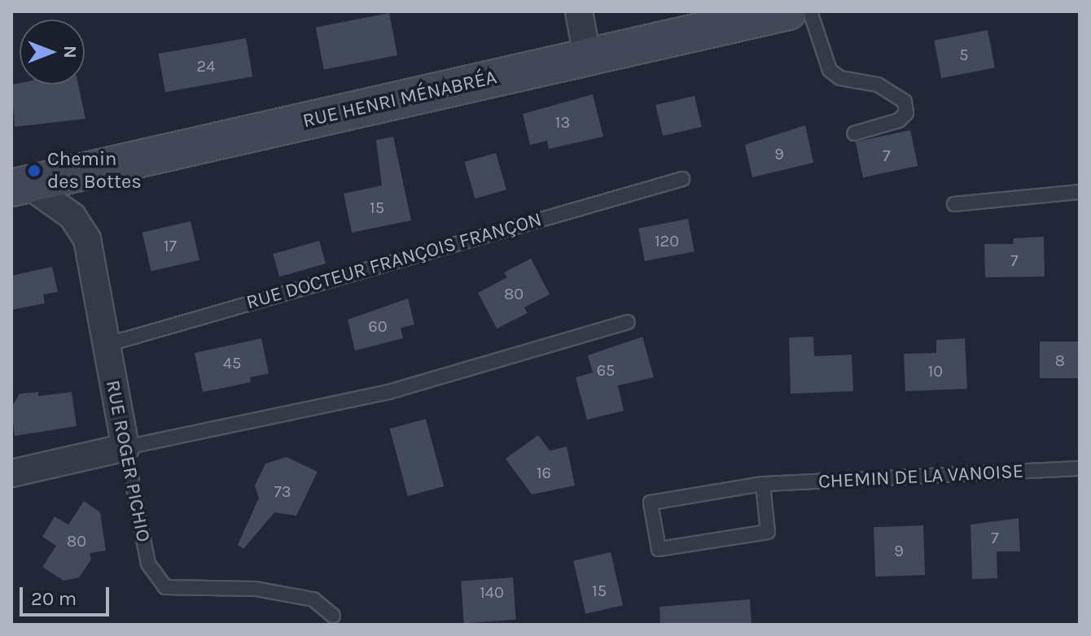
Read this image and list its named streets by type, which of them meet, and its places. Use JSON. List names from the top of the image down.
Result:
{
  "streets": {
    "street": ["RUE HENRI MÉNABRÉA", "RUE ROGER PICHIO"],
    "lane": ["RUE DOCTEUR FRANÇOIS FRANÇON", "CHEMIN DE LA VANOISE"]
  },
  "crossings": [
    ["RUE HENRI MÉNABRÉA", "RUE ROGER PICHIO"],
    ["RUE DOCTEUR FRANÇOIS FRANÇON", "RUE ROGER PICHIO"]
  ],
  "places": ["Chemin des Bottes"],
  "house_numbers": [
    "5",
    "24",
    "13",
    "9",
    "7",
    "15",
    "120",
    "17",
    "7",
    "80",
    "60",
    "8",
    "45",
    "65",
    "10",
    "16",
    "73",
    "7",
    "80",
    "9",
    "15",
    "140"
  ],
  "scale_bar": "20 m",
  "north": "right"
}
